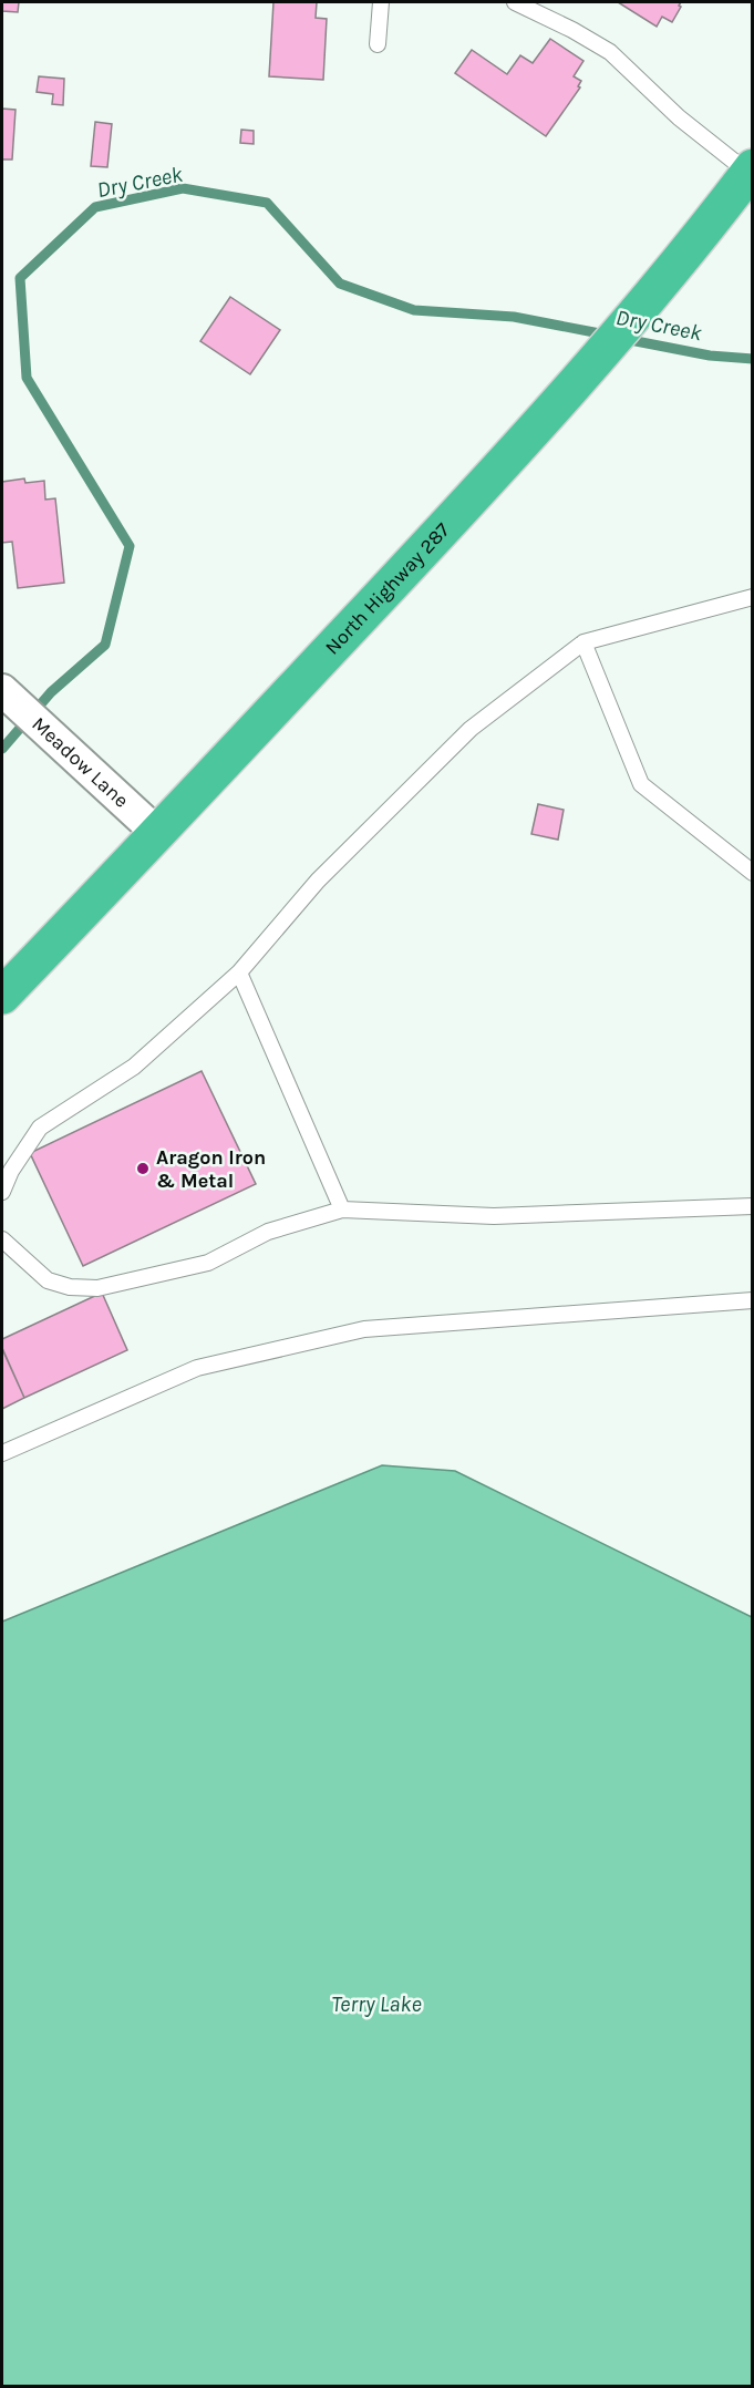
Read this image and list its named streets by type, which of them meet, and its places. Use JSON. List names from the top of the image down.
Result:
{
  "streets": {
    "highway": ["North Highway 287"],
    "street": ["Meadow Lane"]
  },
  "crossings": [
    ["North Highway 287", "Meadow Lane"]
  ],
  "water": ["Dry Creek", "Terry Lake"],
  "places": ["Aragon Iron & Metal"]
}
